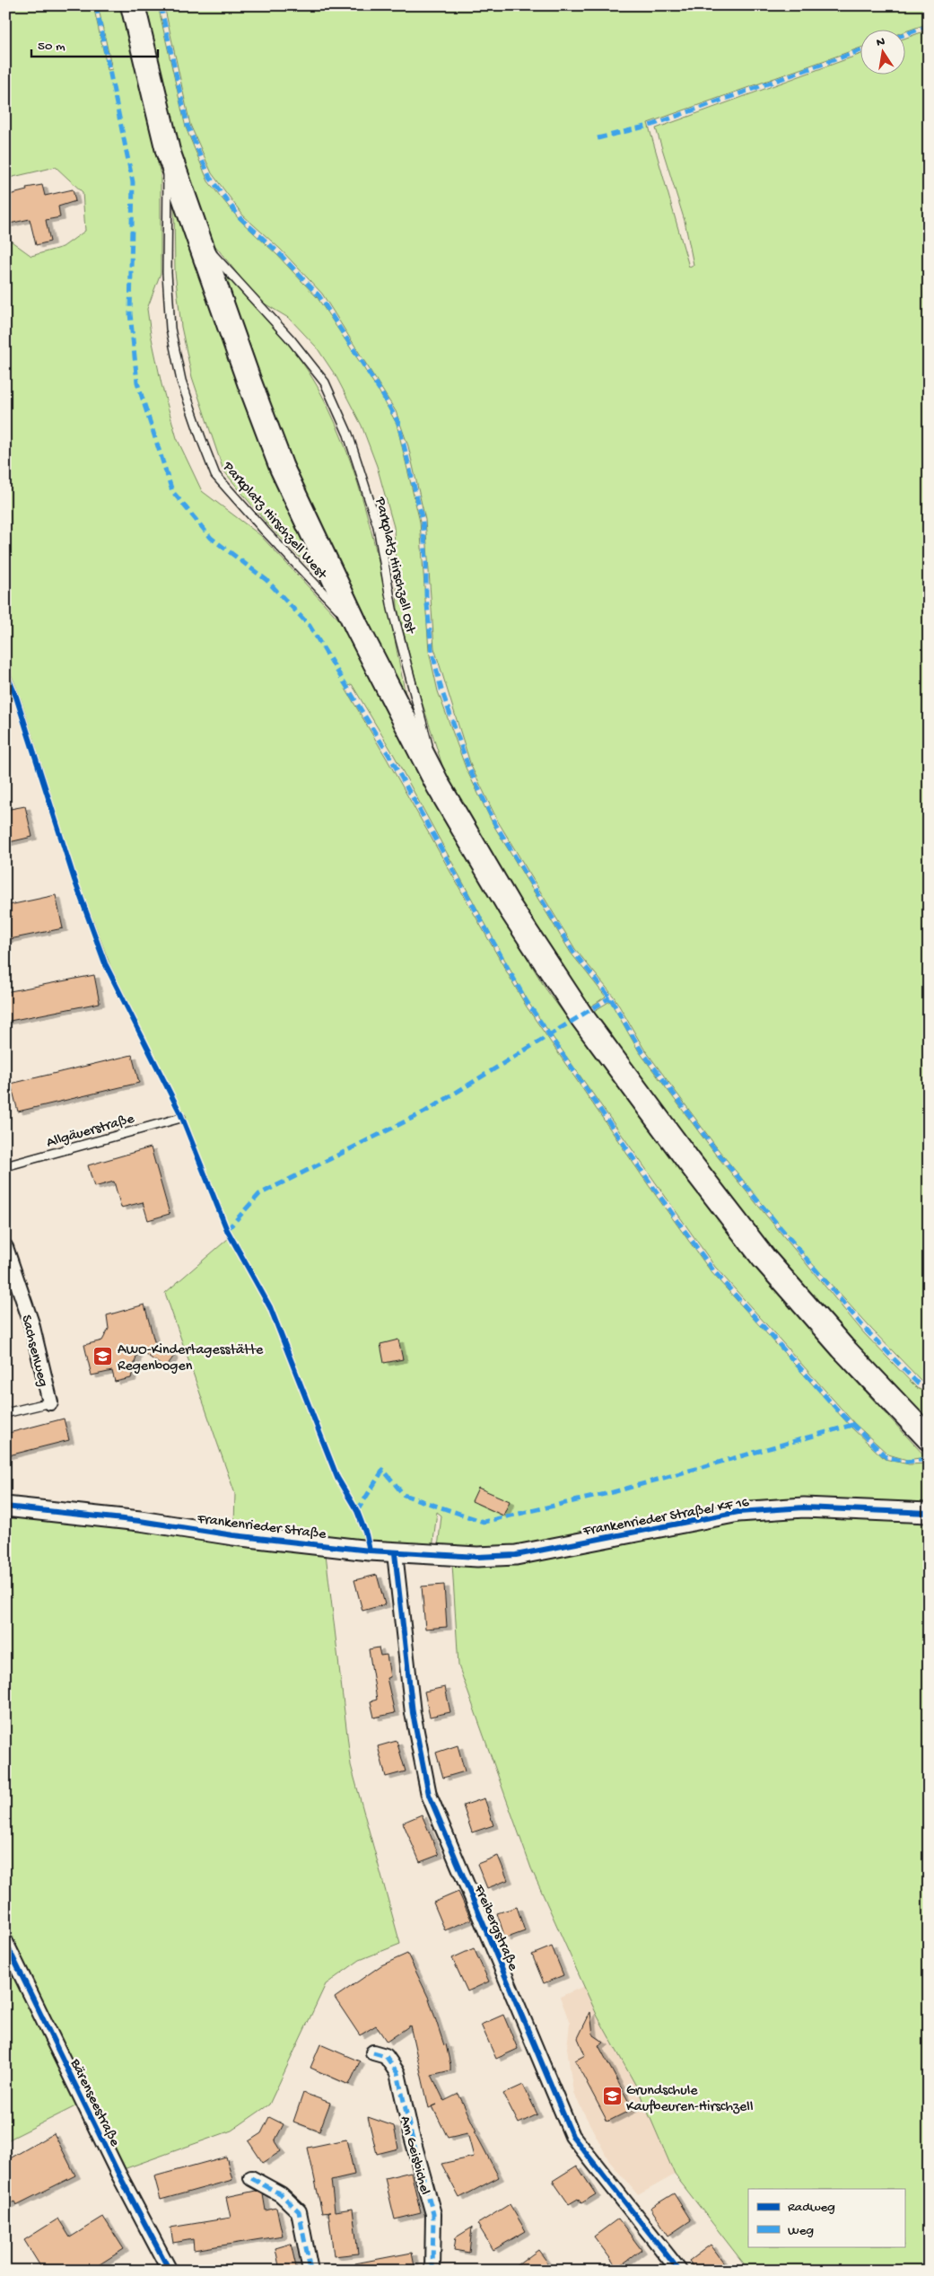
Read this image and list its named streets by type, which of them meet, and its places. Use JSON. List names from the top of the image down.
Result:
{
  "streets": {
    "street": [
      "Sachsenweg",
      "Frankenrieder Straße/ KF 16",
      "Frankenrieder Straße",
      "Freibergstraße",
      "Bärenseestraße",
      "Am Geisbichel"
    ],
    "lane": ["Parkplatz Hirschzell West", "Parkplatz Hirschzell Ost", "Allgäuerstraße"]
  },
  "crossings": [
    ["Frankenrieder Straße/ KF 16", "Frankenrieder Straße"],
    ["Frankenrieder Straße", "Freibergstraße"]
  ],
  "places": {
    "school or university": ["AWO-Kindertagesstätte Regenbogen", "Grundschule Kaufbeuren-Hirschzell"]
  },
  "legend": ["Radweg", "Weg"],
  "scale_bar": "50 m",
  "north": "top"
}
